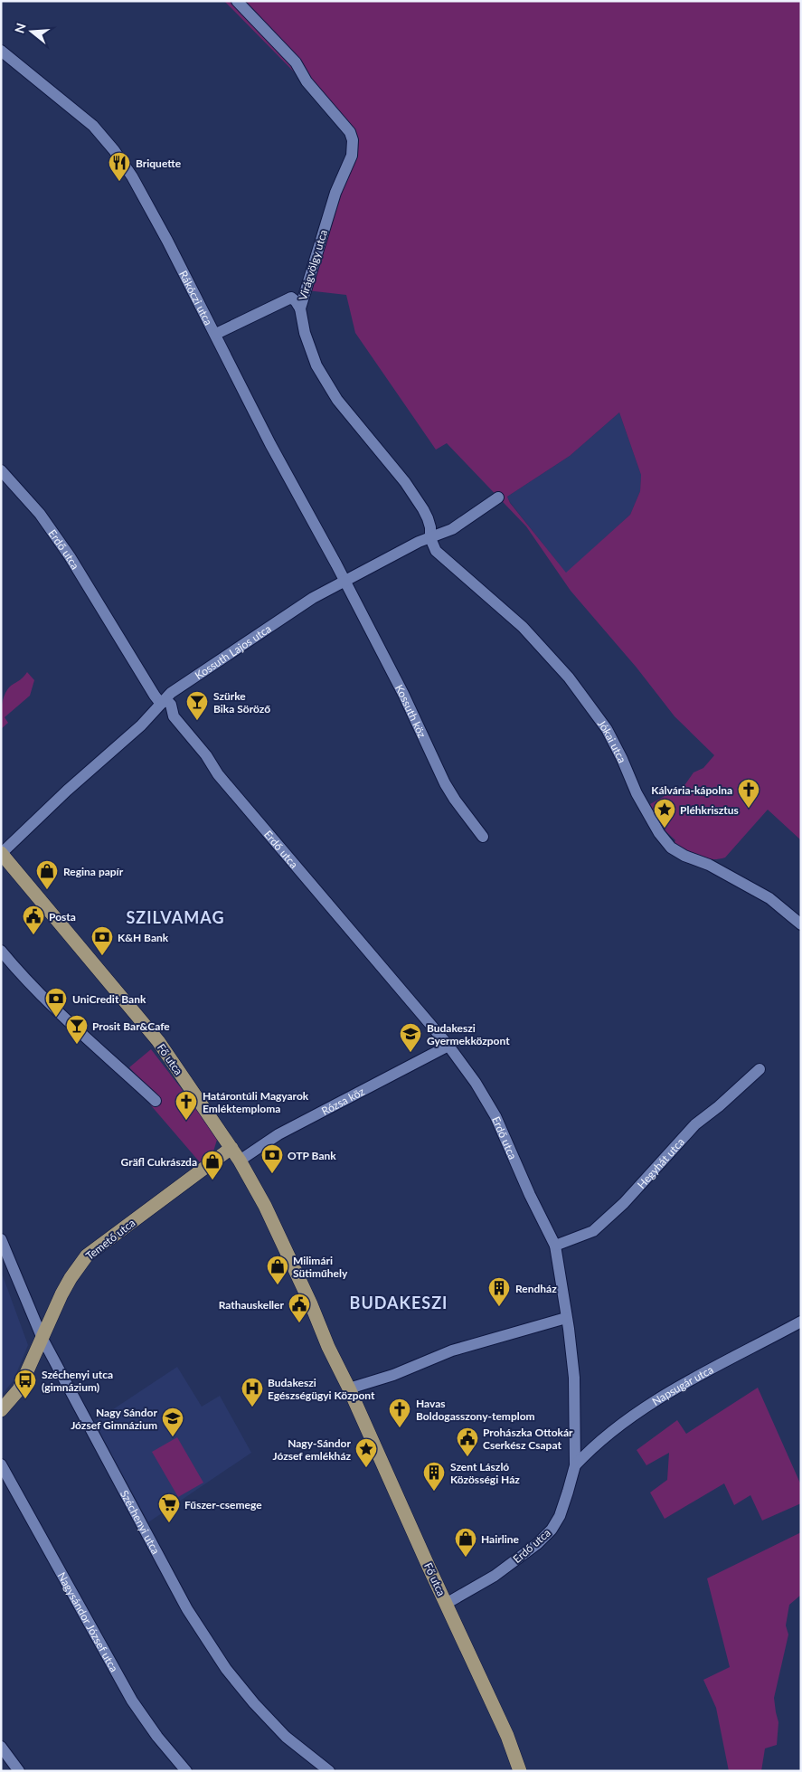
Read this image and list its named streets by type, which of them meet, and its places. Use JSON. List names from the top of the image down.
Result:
{
  "streets": {
    "main road": ["Fő utca", "Temető utca"],
    "street": [
      "Virágvölgy utca",
      "Rákóczi utca",
      "Erdő utca",
      "Kossuth Lajos utca",
      "Kossuth köz",
      "Jókai utca",
      "Rózsa köz",
      "Hegyhát utca",
      "Napsugár utca",
      "Széchenyi utca",
      "Nagysándor József utca"
    ]
  },
  "crossings": [
    ["Virágvölgy utca", "Kossuth Lajos utca"],
    ["Virágvölgy utca", "Jókai utca"],
    ["Rákóczi utca", "Kossuth Lajos utca"],
    ["Rákóczi utca", "Kossuth köz"],
    ["Erdő utca", "Kossuth Lajos utca"],
    ["Erdő utca", "Fő utca"],
    ["Erdő utca", "Rózsa köz"],
    ["Erdő utca", "Hegyhát utca"],
    ["Erdő utca", "Napsugár utca"],
    ["Kossuth Lajos utca", "Kossuth köz"],
    ["Kossuth Lajos utca", "Jókai utca"],
    ["Kossuth Lajos utca", "Fő utca"],
    ["Fő utca", "Rózsa köz"],
    ["Fő utca", "Temető utca"],
    ["Temető utca", "Széchenyi utca"]
  ],
  "districts": ["SZILVAMAG", "BUDAKESZI"],
  "places": {
    "restaurant": ["Briquette"],
    "bar": ["Szürke Bika Söröző", "Prosit Bar&Cafe"],
    "church": ["Kálvária-kápolna", "Határontúli Magyarok Emléktemploma", "Havas Boldogasszony-templom"],
    "place": ["Pléhkrisztus", "Nagy-Sándor József emlékház"],
    "shop": [
      "Regina papír",
      "Gräfl Cukrászda",
      "Milimári Sütiműhely",
      "Hairline"
    ],
    "public building": ["Posta", "Rathauskeller", "Prohászka Ottokár Cserkész Csapat"],
    "bank": ["K&H Bank", "UniCredit Bank", "OTP Bank"],
    "school or university": ["Budakeszi Gyermekközpont", "Nagy Sándor József Gimnázium"],
    "building": ["Rendház", "Szent László Közösségi Ház"],
    "bus stop": ["Széchenyi utca (gimnázium)"],
    "hospital": ["Budakeszi Egészségügyi Központ"],
    "supermarket": ["Fűszer-csemege"]
  },
  "north": "left"
}
